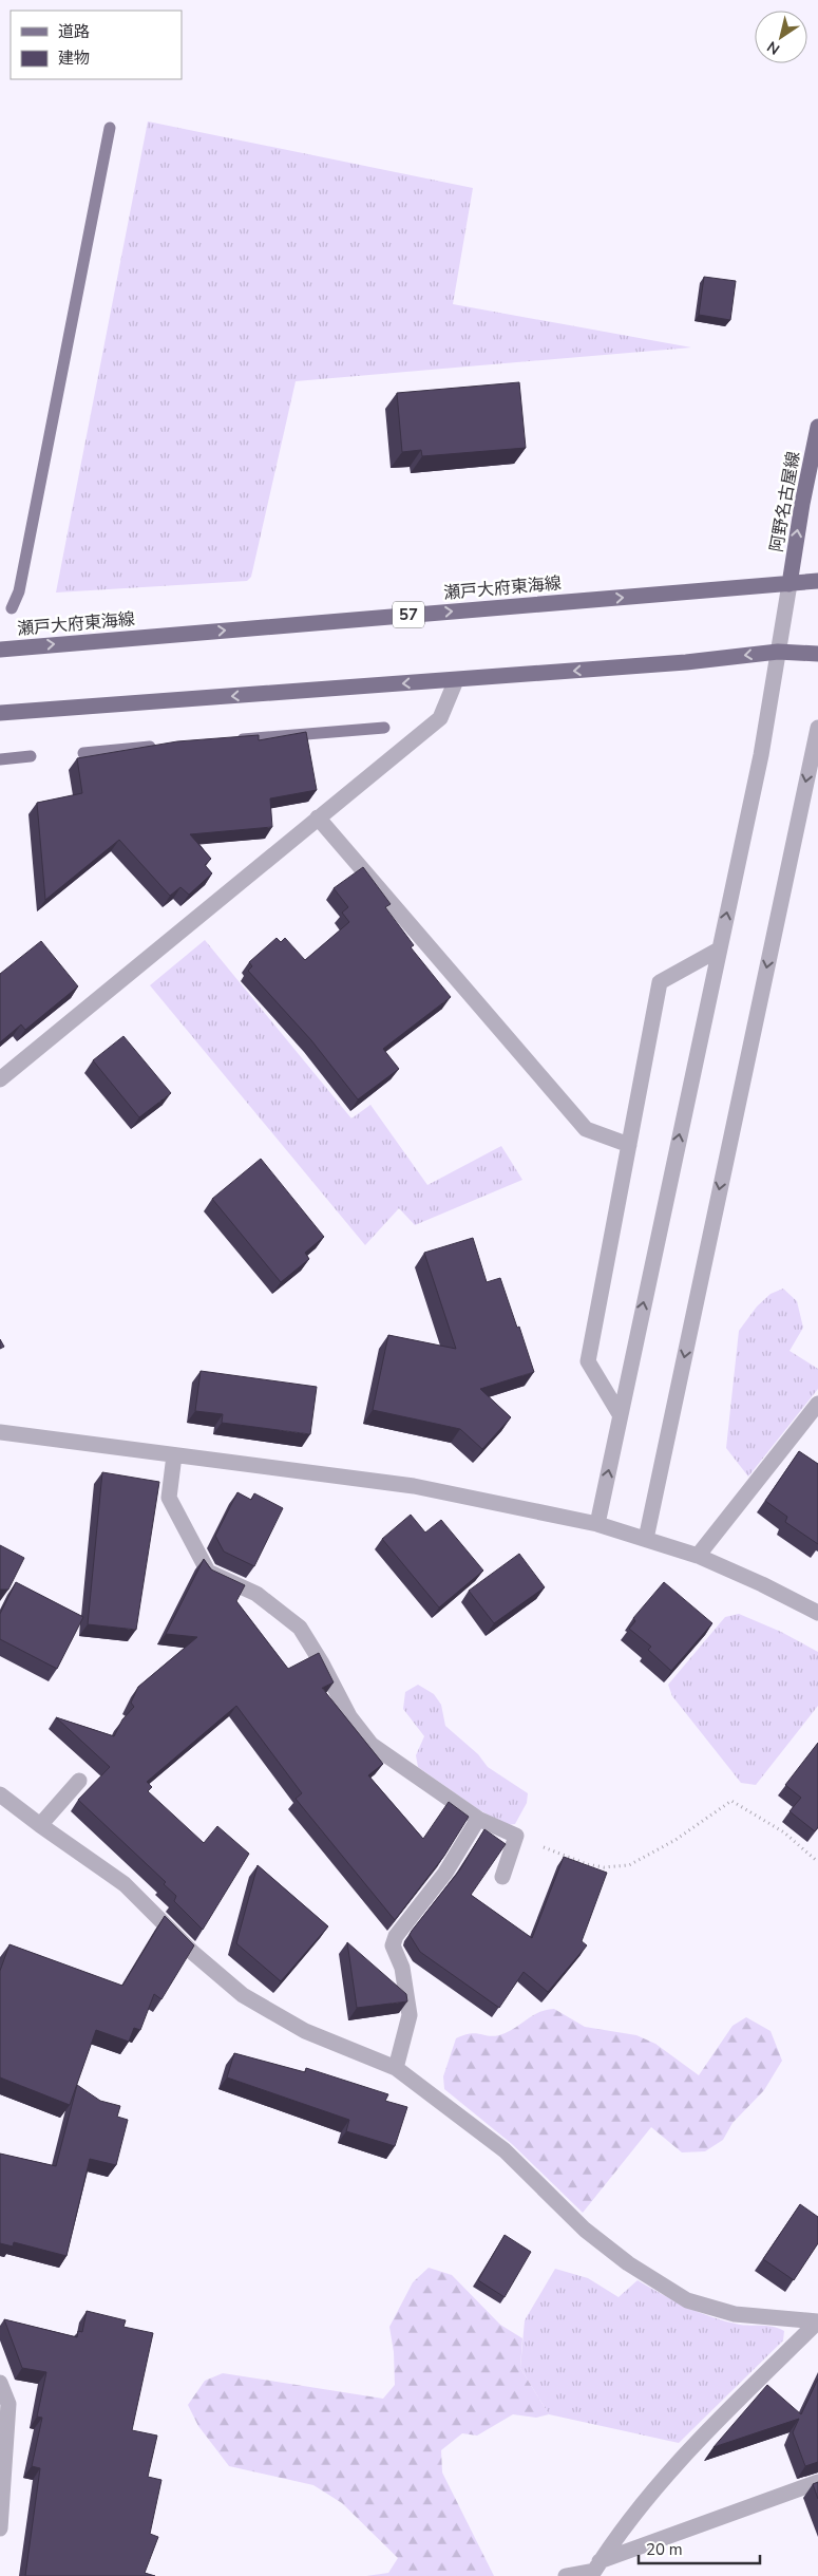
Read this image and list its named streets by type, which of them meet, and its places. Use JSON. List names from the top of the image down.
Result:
{
  "streets": {
    "main road": ["阿野名古屋線", "瀬戸大府東海線", "57"]
  },
  "crossings": [
    ["阿野名古屋線", "瀬戸大府東海線"]
  ],
  "one_way": ["阿野名古屋線"],
  "legend": ["道路", "建物"],
  "scale_bar": "20 m",
  "north": "bottom left"
}
